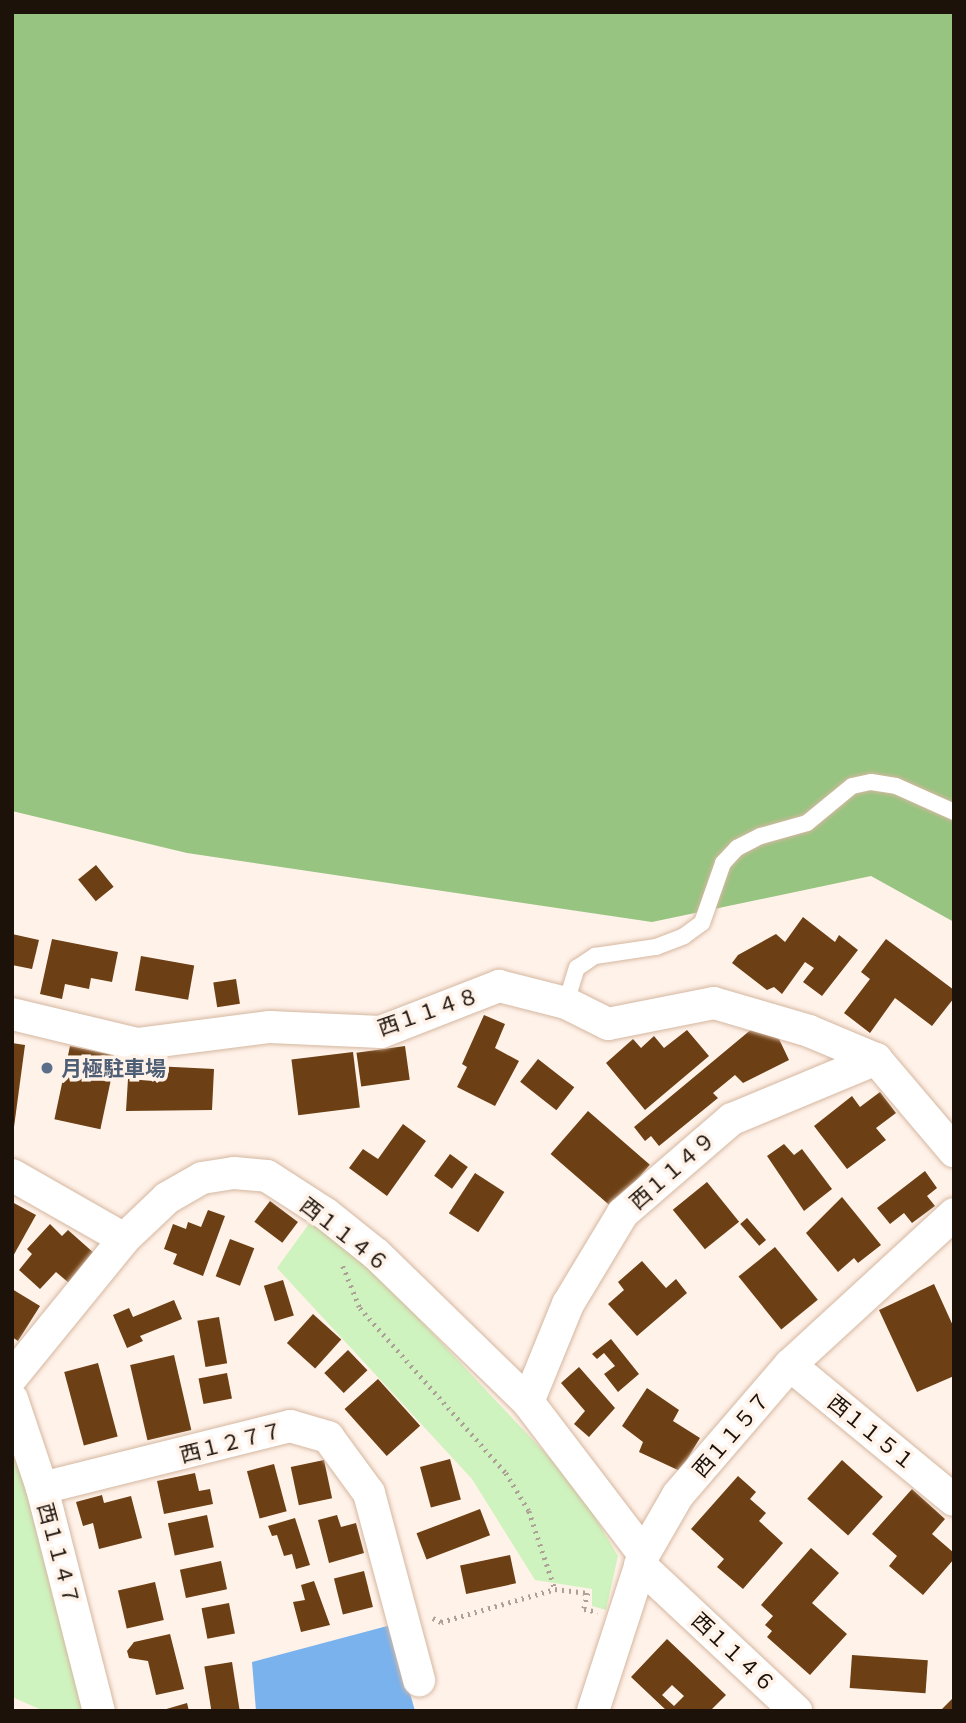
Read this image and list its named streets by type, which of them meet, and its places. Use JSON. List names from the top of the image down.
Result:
{
  "streets": {
    "street": [
      "西１１４８",
      "西１１４９",
      "西１１４６",
      "西１１５１",
      "西１１５７",
      "西１２７７",
      "西１１４７"
    ]
  },
  "crossings": [
    ["西１１４８", "西１１４９"],
    ["西１１４９", "西１１４６"],
    ["西１１４６", "西１１５７"],
    ["西１１５１", "西１１５７"],
    ["西１２７７", "西１１４７"]
  ],
  "places": ["月極駐車場"]
}
